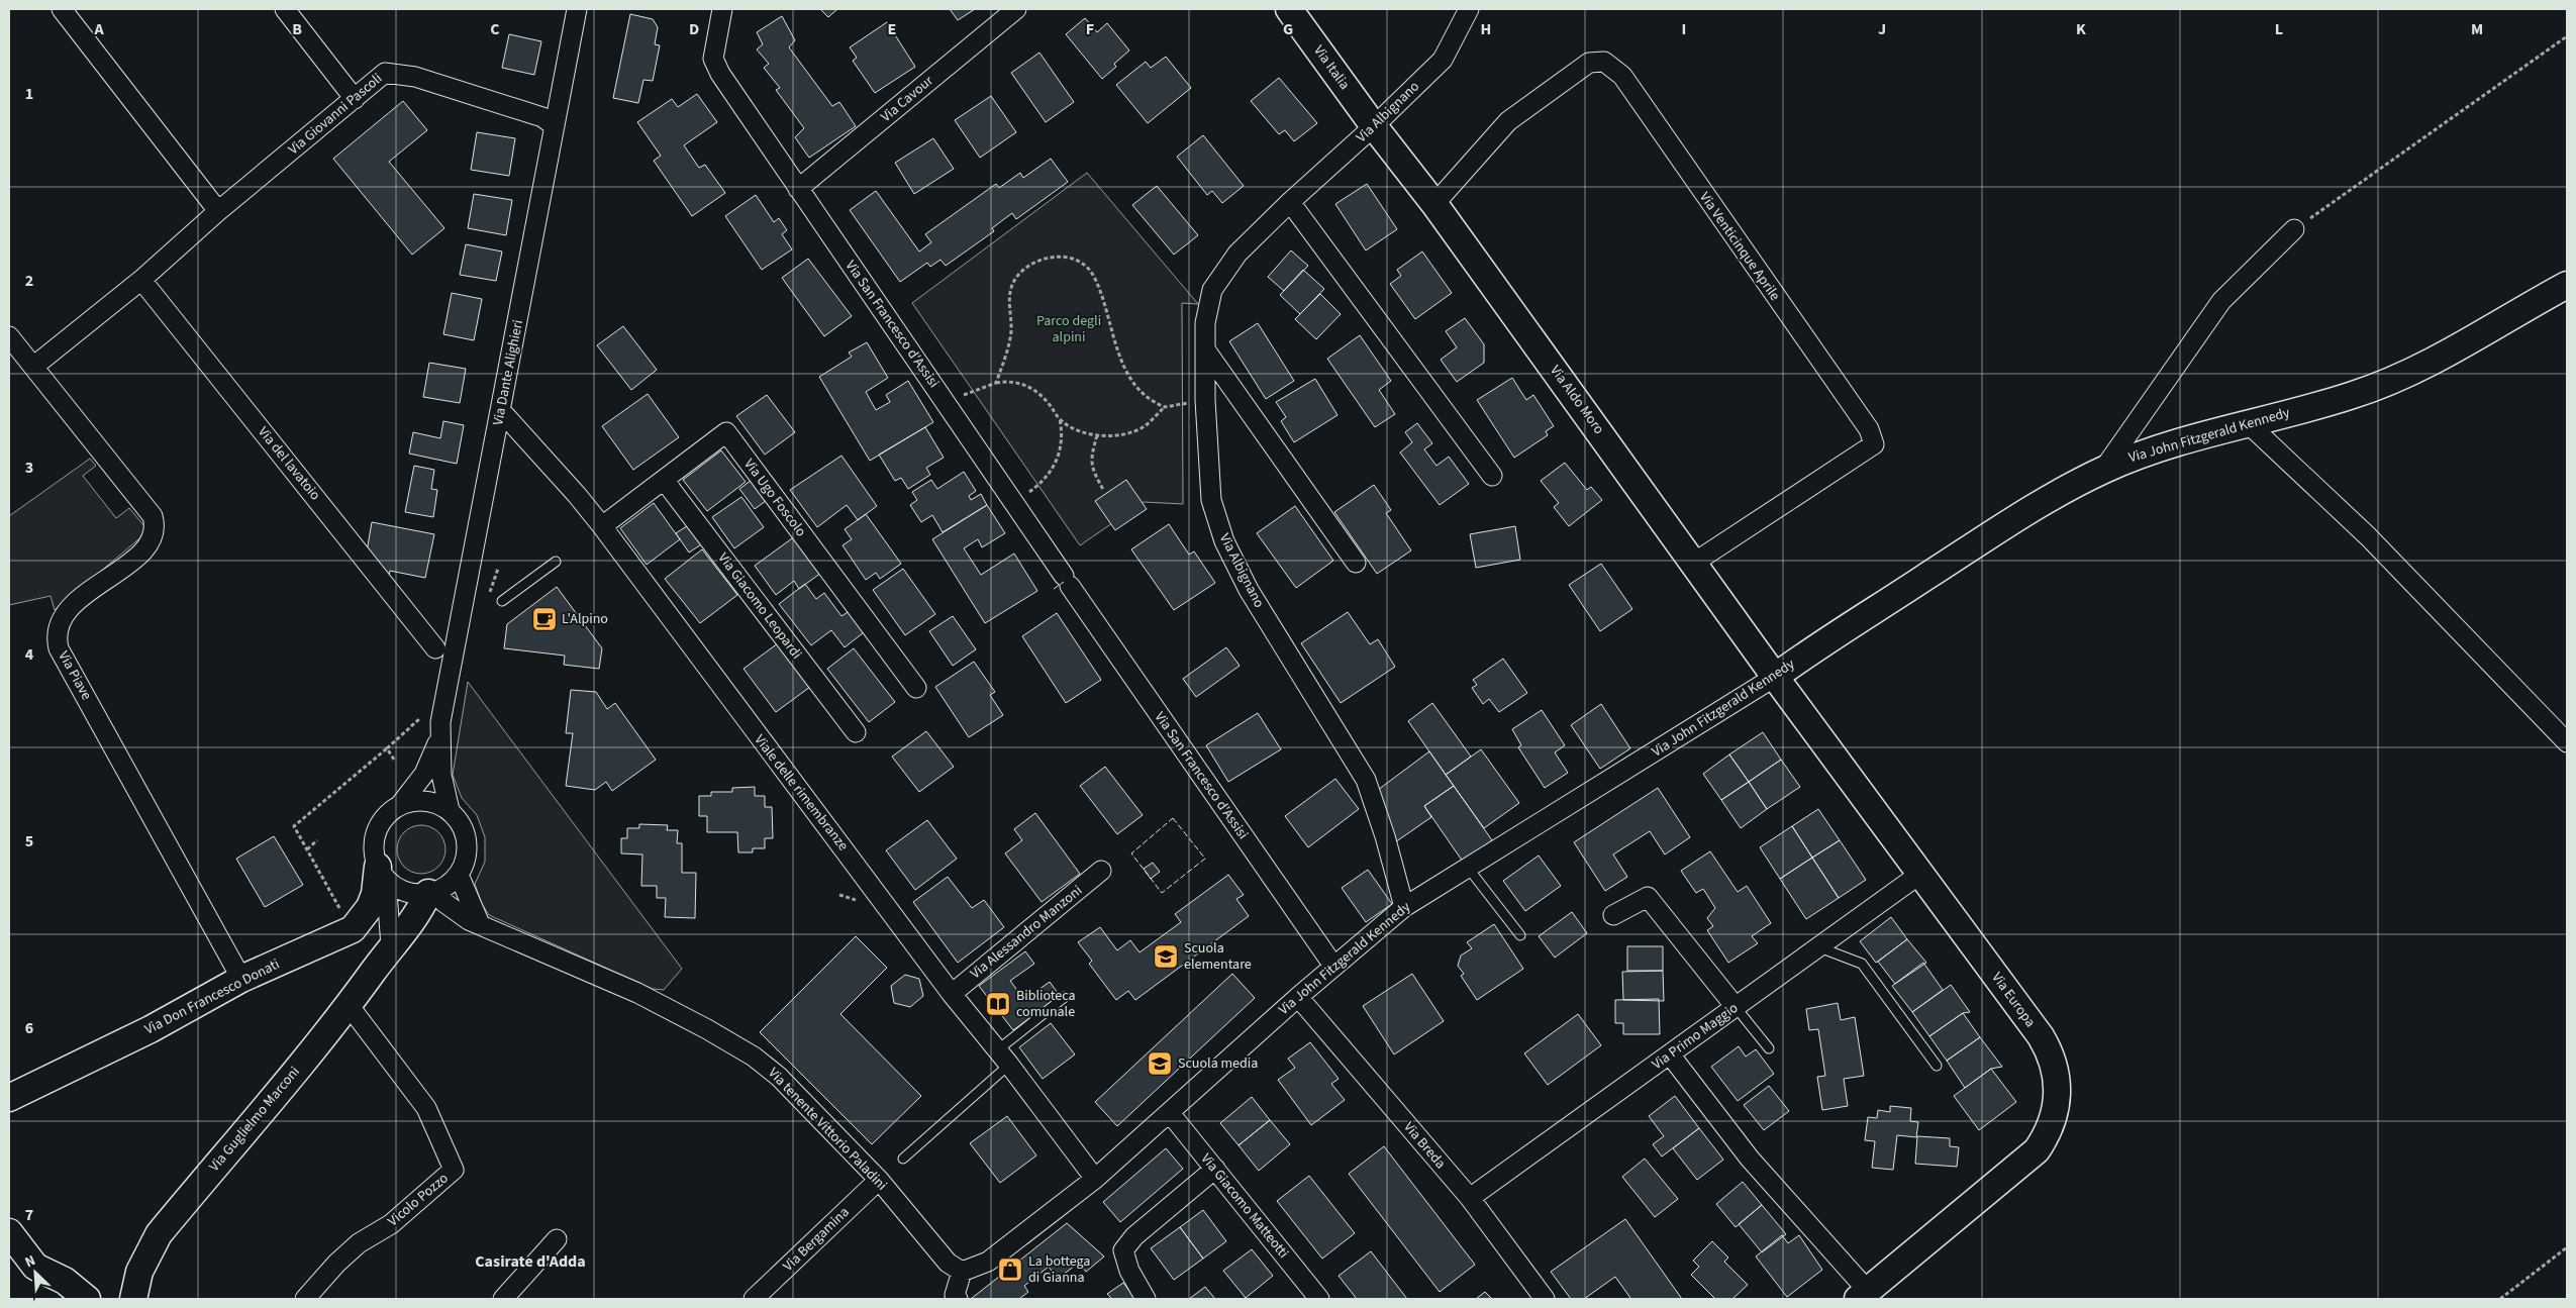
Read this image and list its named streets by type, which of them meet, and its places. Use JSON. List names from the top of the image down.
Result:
{
  "streets": {
    "street": [
      "Via Italia",
      "Via Cavour",
      "Via Albignano",
      "Via Giovanni Pascoli",
      "Via Venticinque Aprile",
      "Via San Francesco d'Assisi",
      "Via Dante Alighieri",
      "Via Aldo Moro",
      "Via John Fitzgerald Kennedy",
      "Via del lavatoio",
      "Via Ugo Foscolo",
      "Via Giacomo Leopardi",
      "Via Piave",
      "Viale delle rimembranze",
      "Via Alessandro Manzoni",
      "Via Don Francesco Donati",
      "Via Europa",
      "Via Primo Maggio",
      "Via Guglielmo Marconi",
      "Via tenente Vittorio Paladini",
      "Via Breda",
      "Vicolo Pozzo",
      "Via Giacomo Matteotti",
      "Via Bergamina"
    ]
  },
  "crossings": [
    ["Via Italia", "Via Albignano"],
    ["Via Italia", "Via Aldo Moro"],
    ["Via Cavour", "Via San Francesco d'Assisi"],
    ["Via Albignano", "Via Aldo Moro"],
    ["Via Albignano", "Via John Fitzgerald Kennedy"],
    ["Via Giovanni Pascoli", "Via Dante Alighieri"],
    ["Via Giovanni Pascoli", "Via del lavatoio"],
    ["Via Giovanni Pascoli", "Via Piave"],
    ["Via Venticinque Aprile", "Via Aldo Moro"],
    ["Via San Francesco d'Assisi", "Via John Fitzgerald Kennedy"],
    ["Via Dante Alighieri", "Viale delle rimembranze"],
    ["Via Dante Alighieri", "Via Don Francesco Donati"],
    ["Via Dante Alighieri", "Via Guglielmo Marconi"],
    ["Via Dante Alighieri", "Via tenente Vittorio Paladini"],
    ["Via Aldo Moro", "Via John Fitzgerald Kennedy"],
    ["Via Aldo Moro", "Via Europa"],
    ["Via John Fitzgerald Kennedy", "Viale delle rimembranze"],
    ["Via John Fitzgerald Kennedy", "Via Europa"],
    ["Via John Fitzgerald Kennedy", "Via tenente Vittorio Paladini"],
    ["Via John Fitzgerald Kennedy", "Via Breda"],
    ["Via John Fitzgerald Kennedy", "Via Giacomo Matteotti"],
    ["Via Ugo Foscolo", "Via Giacomo Leopardi"],
    ["Via Ugo Foscolo", "Viale delle rimembranze"],
    ["Via Piave", "Via Don Francesco Donati"],
    ["Viale delle rimembranze", "Via Alessandro Manzoni"],
    ["Via Don Francesco Donati", "Via Guglielmo Marconi"],
    ["Via Don Francesco Donati", "Via tenente Vittorio Paladini"],
    ["Via Europa", "Via Primo Maggio"],
    ["Via Primo Maggio", "Via Breda"],
    ["Via Guglielmo Marconi", "Via tenente Vittorio Paladini"],
    ["Via Guglielmo Marconi", "Vicolo Pozzo"],
    ["Via tenente Vittorio Paladini", "Via Bergamina"]
  ],
  "districts": ["Casirate d'Adda"],
  "parks": ["Parco degli alpini"],
  "places": {
    "cafe": ["L'Alpino"],
    "school or university": ["Scuola elementare", "Scuola media"],
    "library": ["Biblioteca comunale"],
    "shop": ["La bottega di Gianna"]
  },
  "north": "top left",
  "grid": {
    "columns": [
      "A",
      "B",
      "C",
      "D",
      "E",
      "F",
      "G",
      "H",
      "I",
      "J",
      "K",
      "L",
      "M"
    ],
    "rows": [
      "1",
      "2",
      "3",
      "4",
      "5",
      "6",
      "7"
    ]
  }
}
